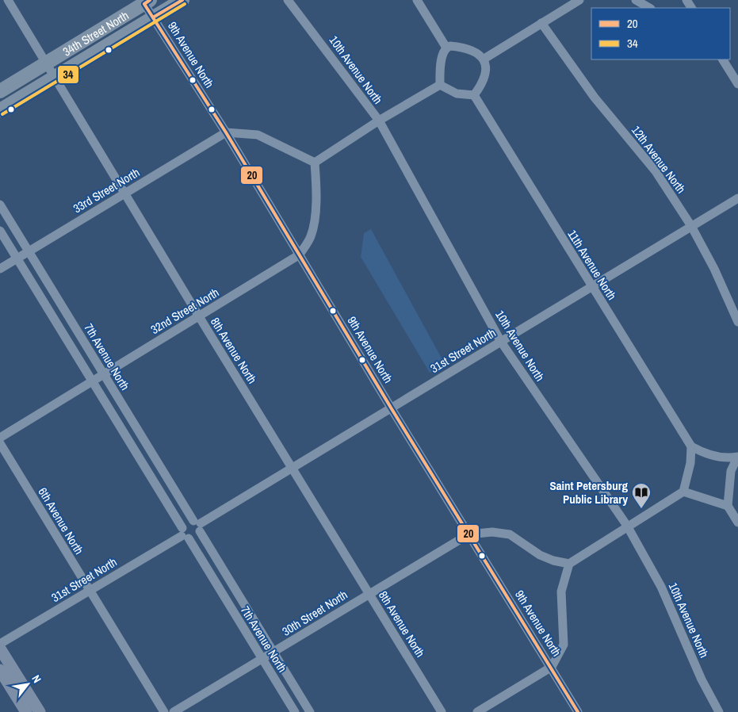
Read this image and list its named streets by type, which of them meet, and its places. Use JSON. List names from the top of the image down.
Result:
{
  "streets": {
    "highway": ["34th Street North"],
    "street": [
      "9th Avenue North",
      "10th Avenue North",
      "12th Avenue North",
      "33rd Street North",
      "11th Avenue North",
      "32nd Street North",
      "8th Avenue North",
      "31st Street North",
      "7th Avenue North",
      "6th Avenue North",
      "30th Street North"
    ]
  },
  "crossings": [
    ["34th Street North", "9th Avenue North"],
    ["34th Street North", "8th Avenue North"],
    ["9th Avenue North", "33rd Street North"],
    ["9th Avenue North", "32nd Street North"],
    ["9th Avenue North", "31st Street North"],
    ["9th Avenue North", "30th Street North"],
    ["10th Avenue North", "31st Street North"],
    ["12th Avenue North", "31st Street North"],
    ["33rd Street North", "8th Avenue North"],
    ["33rd Street North", "7th Avenue North"],
    ["11th Avenue North", "31st Street North"],
    ["32nd Street North", "8th Avenue North"],
    ["32nd Street North", "7th Avenue North"],
    ["8th Avenue North", "31st Street North"],
    ["8th Avenue North", "30th Street North"],
    ["31st Street North", "7th Avenue North"],
    ["31st Street North", "6th Avenue North"],
    ["7th Avenue North", "30th Street North"]
  ],
  "places": {
    "library": ["Saint Petersburg Public Library"]
  },
  "lines": ["transit line 20", "transit line 34"],
  "legend": ["20", "34"],
  "north": "top right"
}
